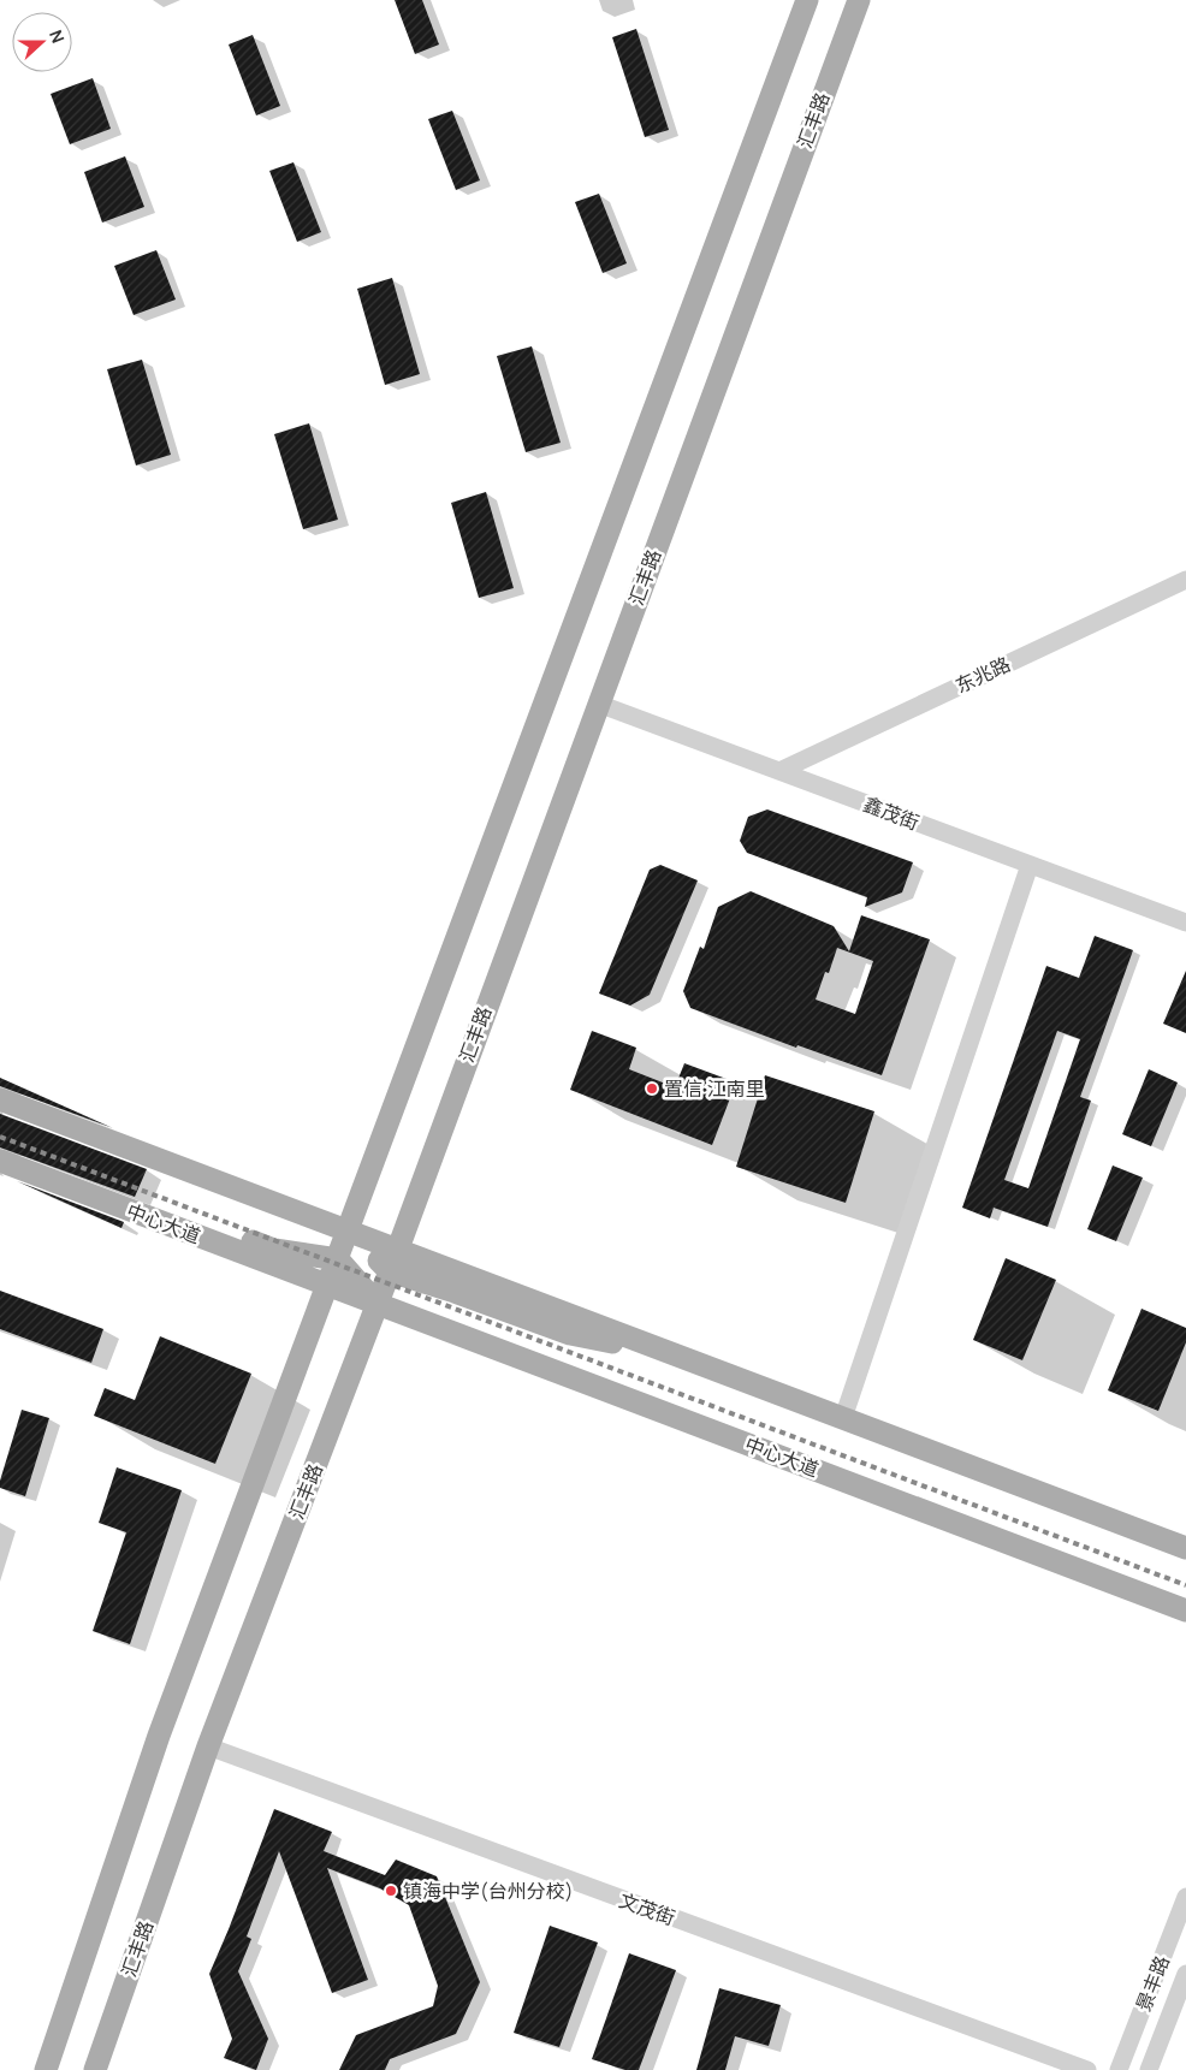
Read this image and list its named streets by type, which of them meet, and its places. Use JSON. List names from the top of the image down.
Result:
{
  "streets": {
    "main road": ["汇丰路", "中心大道"],
    "street": [
      "东兆路",
      "鑫茂街",
      "文茂街",
      "景丰路"
    ]
  },
  "crossings": [
    ["汇丰路", "鑫茂街"],
    ["汇丰路", "中心大道"],
    ["汇丰路", "文茂街"],
    ["东兆路", "鑫茂街"]
  ],
  "places": ["置信·江南里", "镇海中学(台州分校)"],
  "north": "right"
}
